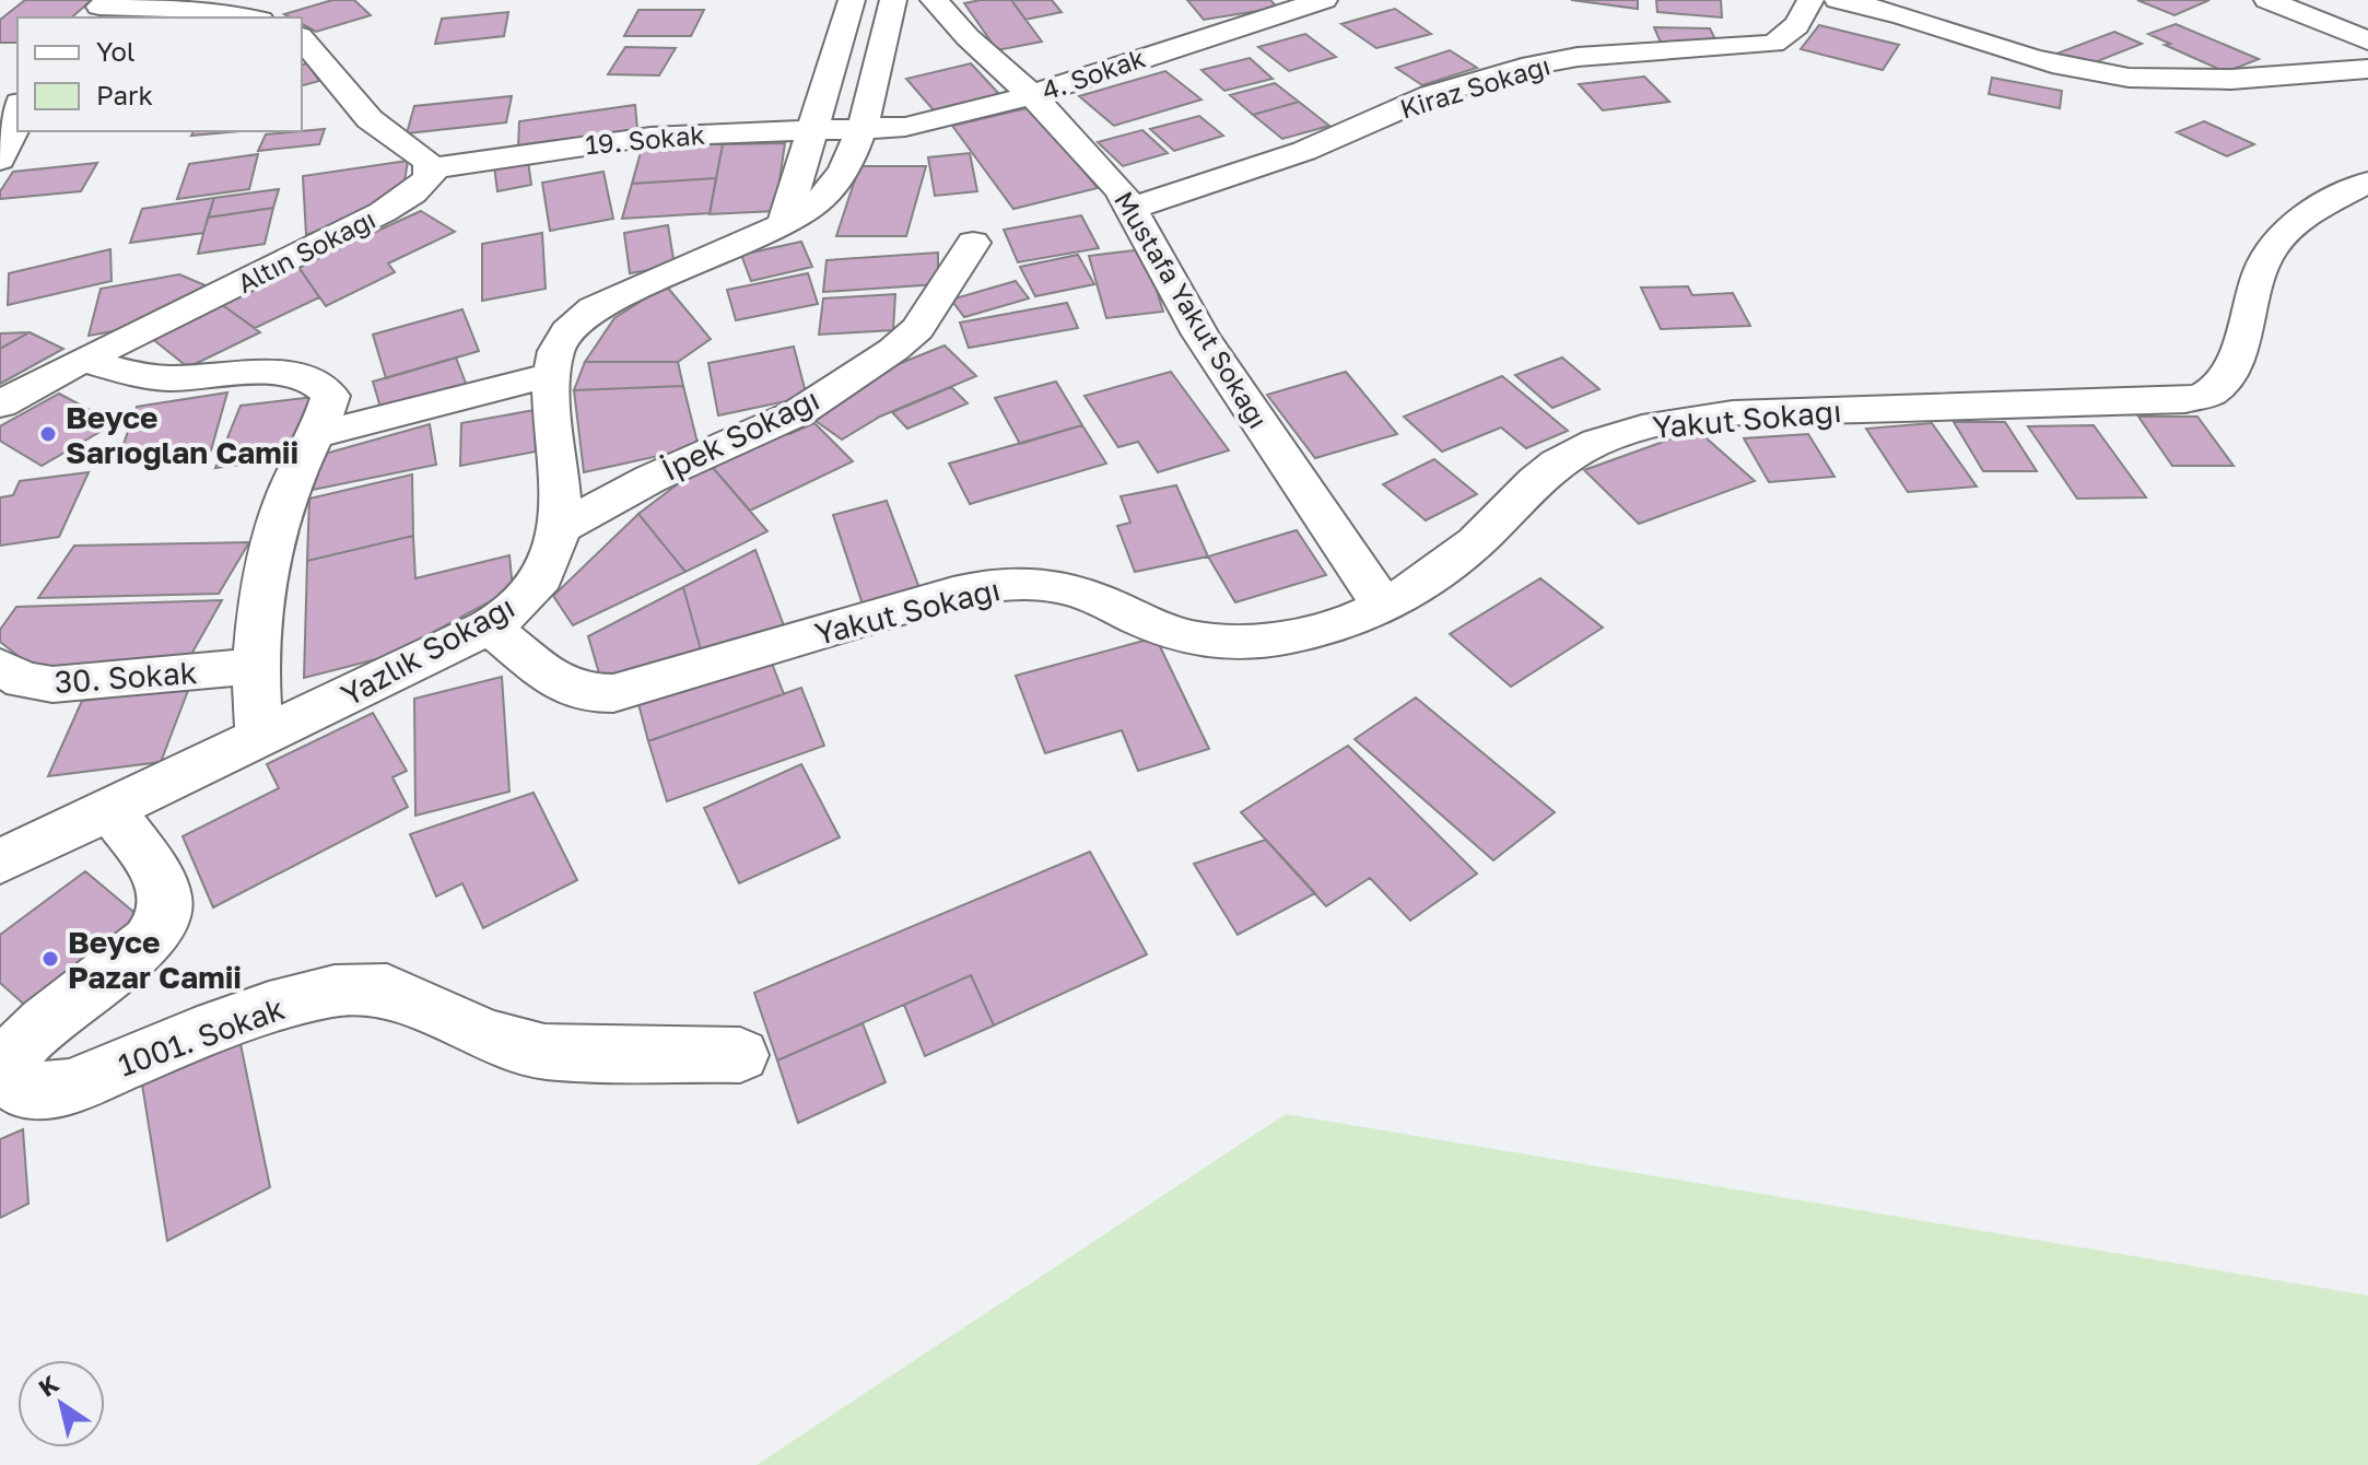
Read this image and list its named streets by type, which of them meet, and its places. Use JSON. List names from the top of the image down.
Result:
{
  "streets": {
    "street": [
      "4. Sokak",
      "Kiraz Sokağı",
      "19. Sokak",
      "Altın Sokağı",
      "Mustafa Yakut Sokağı",
      "Yakut Sokağı",
      "İpek Sokağı",
      "Yazlık Sokağı",
      "30. Sokak",
      "1001. Sokak"
    ]
  },
  "crossings": [
    ["4. Sokak", "19. Sokak"],
    ["4. Sokak", "Mustafa Yakut Sokağı"],
    ["4. Sokak", "Yazlık Sokağı"],
    ["Kiraz Sokağı", "Mustafa Yakut Sokağı"],
    ["19. Sokak", "Altın Sokağı"],
    ["19. Sokak", "Yazlık Sokağı"],
    ["Mustafa Yakut Sokağı", "Yakut Sokağı"],
    ["Yakut Sokağı", "Yazlık Sokağı"],
    ["İpek Sokağı", "Yazlık Sokağı"],
    ["Yazlık Sokağı", "1001. Sokak"]
  ],
  "places": ["Beyce Sarıoğlan Camii", "Beyce Pazar Camii"],
  "legend": ["Yol", "Park"],
  "north": "top left"
}
